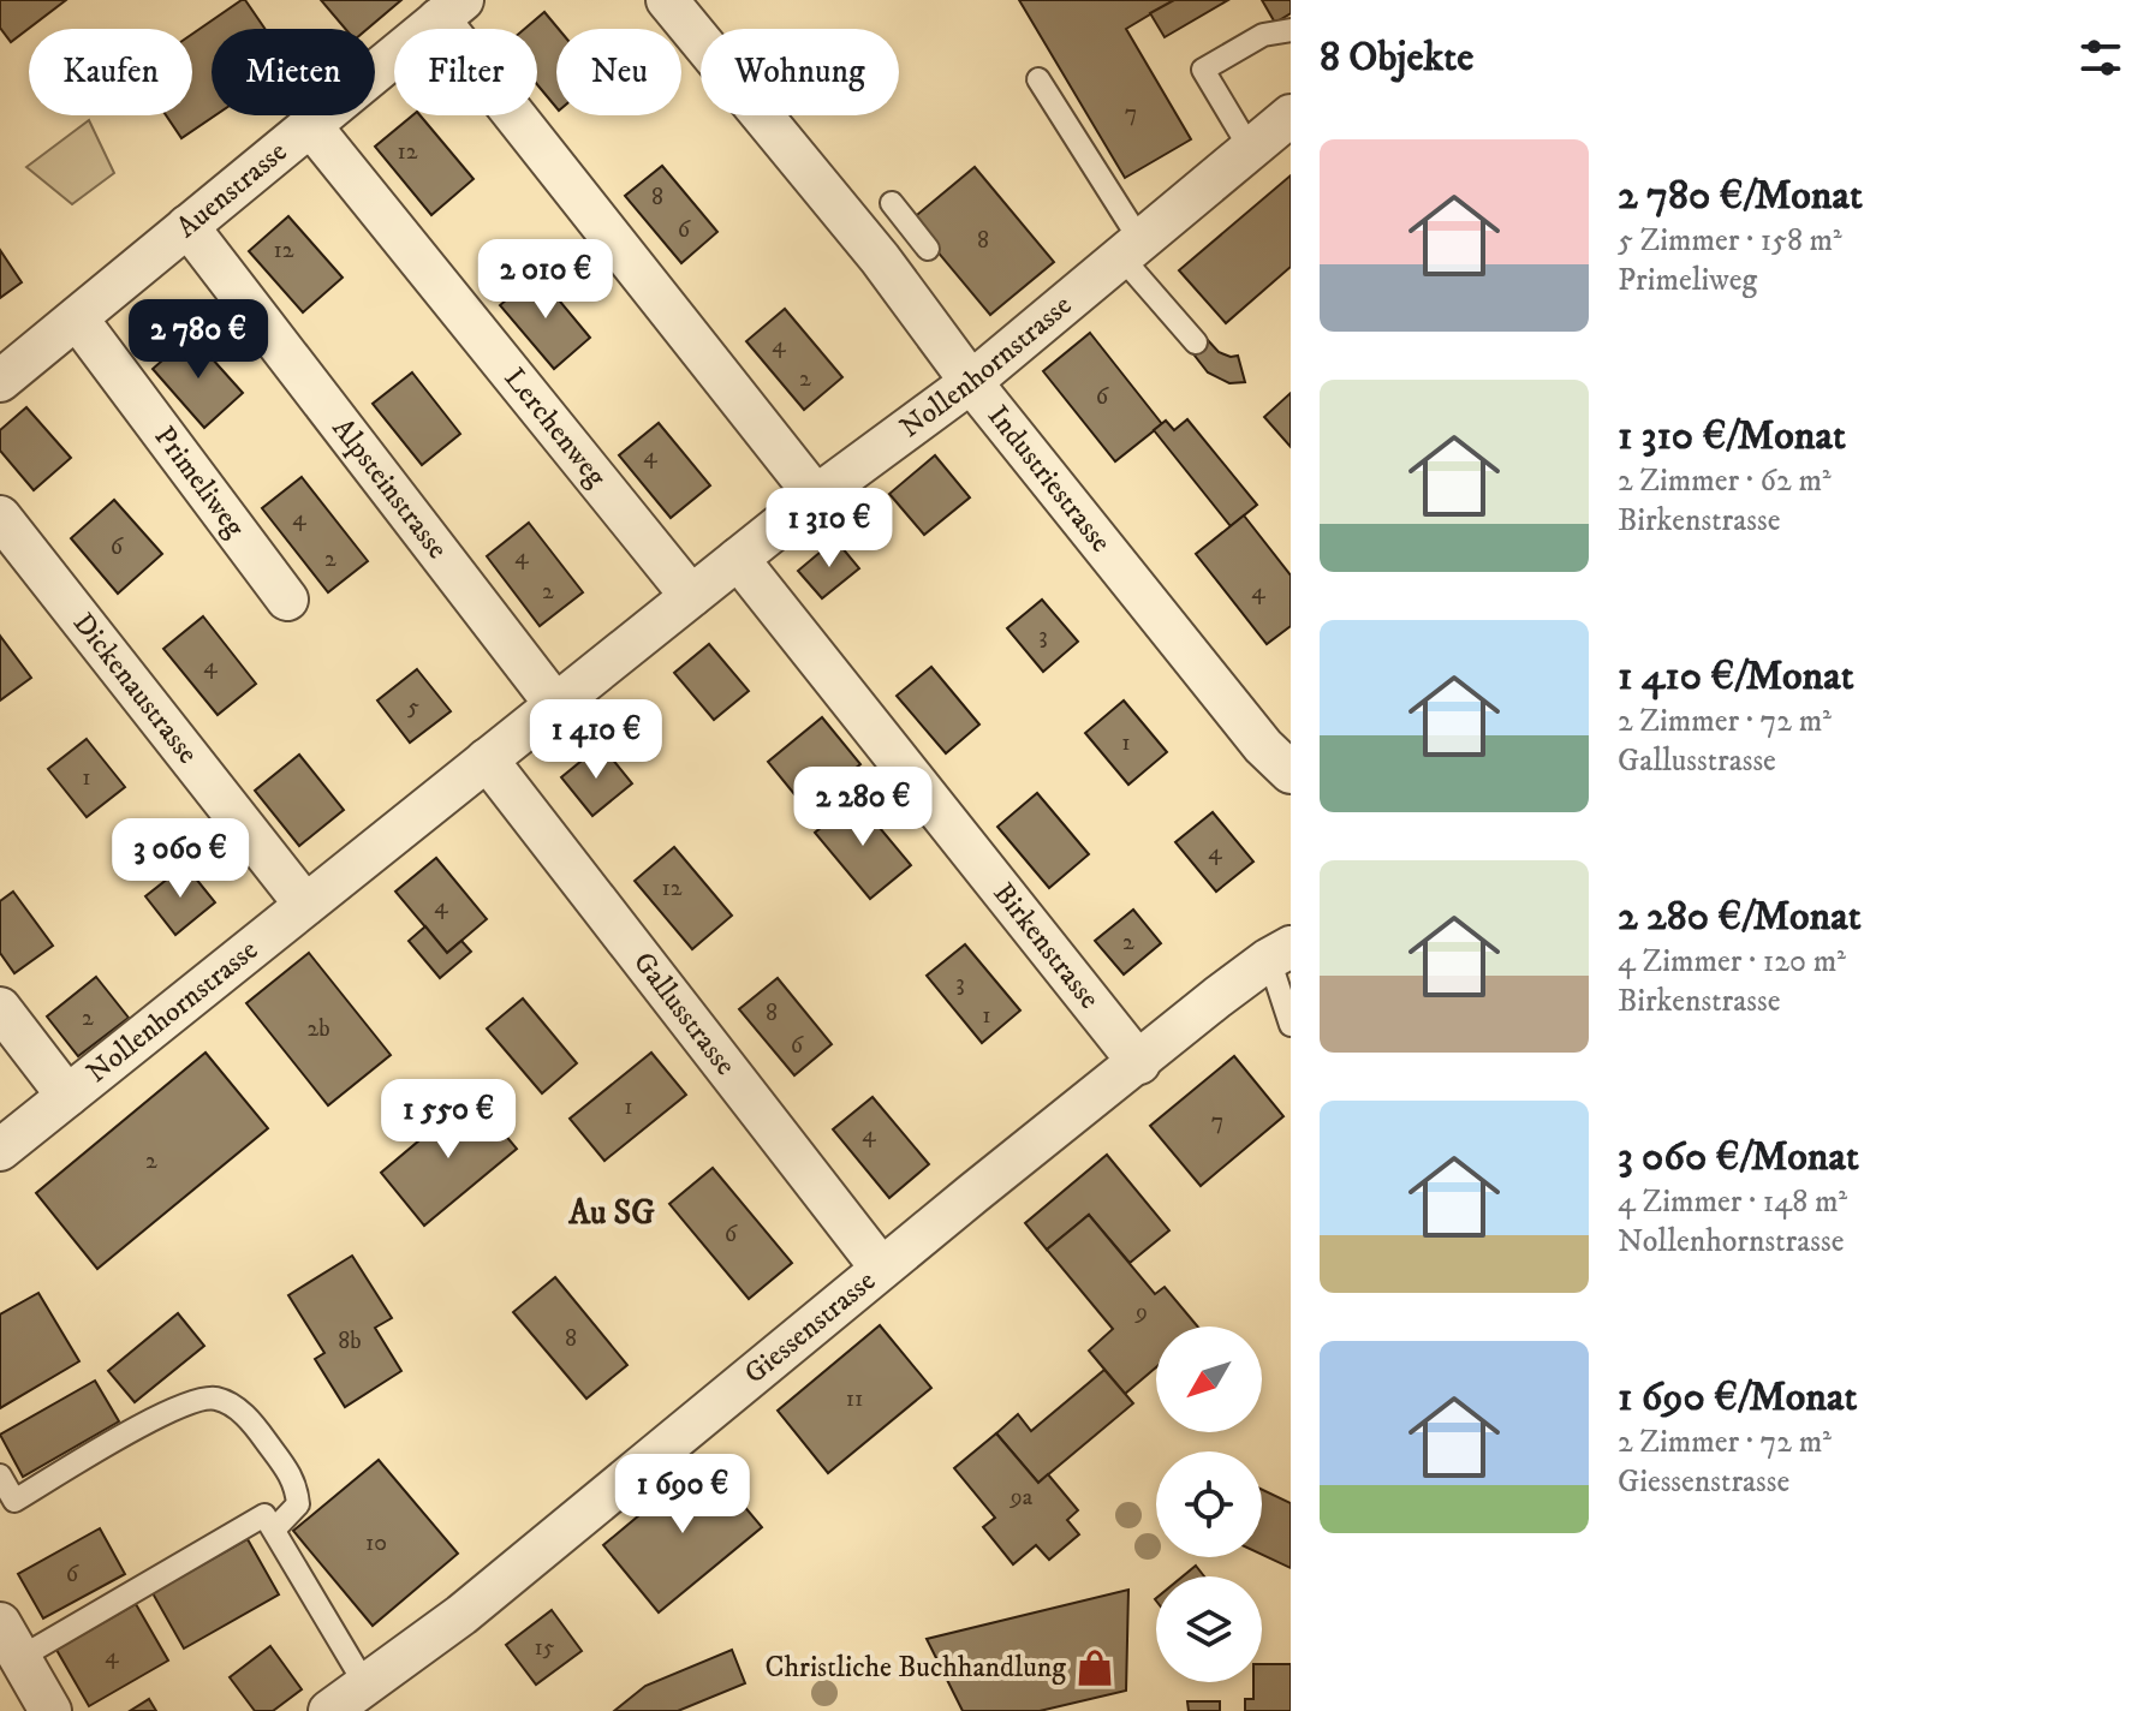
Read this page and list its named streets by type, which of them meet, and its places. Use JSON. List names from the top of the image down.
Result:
{
  "streets": {
    "street": [
      "Auenstrasse",
      "Nollenhornstrasse",
      "Lerchenweg",
      "Industriestrasse",
      "Primeliweg",
      "Alpsteinstrasse",
      "Dickenaustrasse",
      "Birkenstrasse",
      "Gallusstrasse",
      "Giessenstrasse"
    ]
  },
  "crossings": [
    ["Auenstrasse", "Lerchenweg"],
    ["Auenstrasse", "Primeliweg"],
    ["Auenstrasse", "Alpsteinstrasse"],
    ["Nollenhornstrasse", "Lerchenweg"],
    ["Nollenhornstrasse", "Industriestrasse"],
    ["Nollenhornstrasse", "Alpsteinstrasse"],
    ["Nollenhornstrasse", "Dickenaustrasse"],
    ["Nollenhornstrasse", "Birkenstrasse"],
    ["Nollenhornstrasse", "Gallusstrasse"],
    ["Birkenstrasse", "Giessenstrasse"],
    ["Gallusstrasse", "Giessenstrasse"]
  ],
  "districts": ["Au SG"],
  "places": {
    "shop": ["Christliche Buchhandlung"]
  },
  "house_numbers": [
    "7",
    "12",
    "8",
    "6",
    "8",
    "12",
    "4",
    "2",
    "6",
    "4",
    "4",
    "6",
    "4",
    "2",
    "2",
    "4",
    "3",
    "4",
    "5",
    "1",
    "1",
    "4",
    "12",
    "4",
    "2",
    "3",
    "8",
    "1",
    "2",
    "2b",
    "6",
    "1",
    "7",
    "4",
    "2",
    "6",
    "9",
    "8",
    "8b",
    "11",
    "9a",
    "10",
    "6",
    "15",
    "4"
  ],
  "north": "bottom left",
  "page": {
    "heading": "8 Objekte",
    "chip": [
      "Kaufen",
      "Mieten",
      "Filter",
      "Neu",
      "Wohnung"
    ],
    "list": [
      {
        "name": "2 780 €/Monat",
        "note": "5 Zimmer · 158 m² · Primeliweg"
      },
      {
        "name": "1 310 €/Monat",
        "note": "2 Zimmer · 62 m² · Birkenstrasse"
      },
      {
        "name": "1 410 €/Monat",
        "note": "2 Zimmer · 72 m² · Gallusstrasse"
      },
      {
        "name": "2 280 €/Monat",
        "note": "4 Zimmer · 120 m² · Birkenstrasse"
      },
      {
        "name": "3 060 €/Monat",
        "note": "4 Zimmer · 148 m² · Nollenhornstrasse"
      },
      {
        "name": "1 690 €/Monat",
        "note": "2 Zimmer · 72 m² · Giessenstrasse"
      }
    ],
    "price": [
      "2 010 €",
      "2 780 €",
      "1 310 €",
      "1 410 €",
      "2 280 €",
      "3 060 €",
      "1 550 €",
      "1 690 €"
    ]
  }
}
